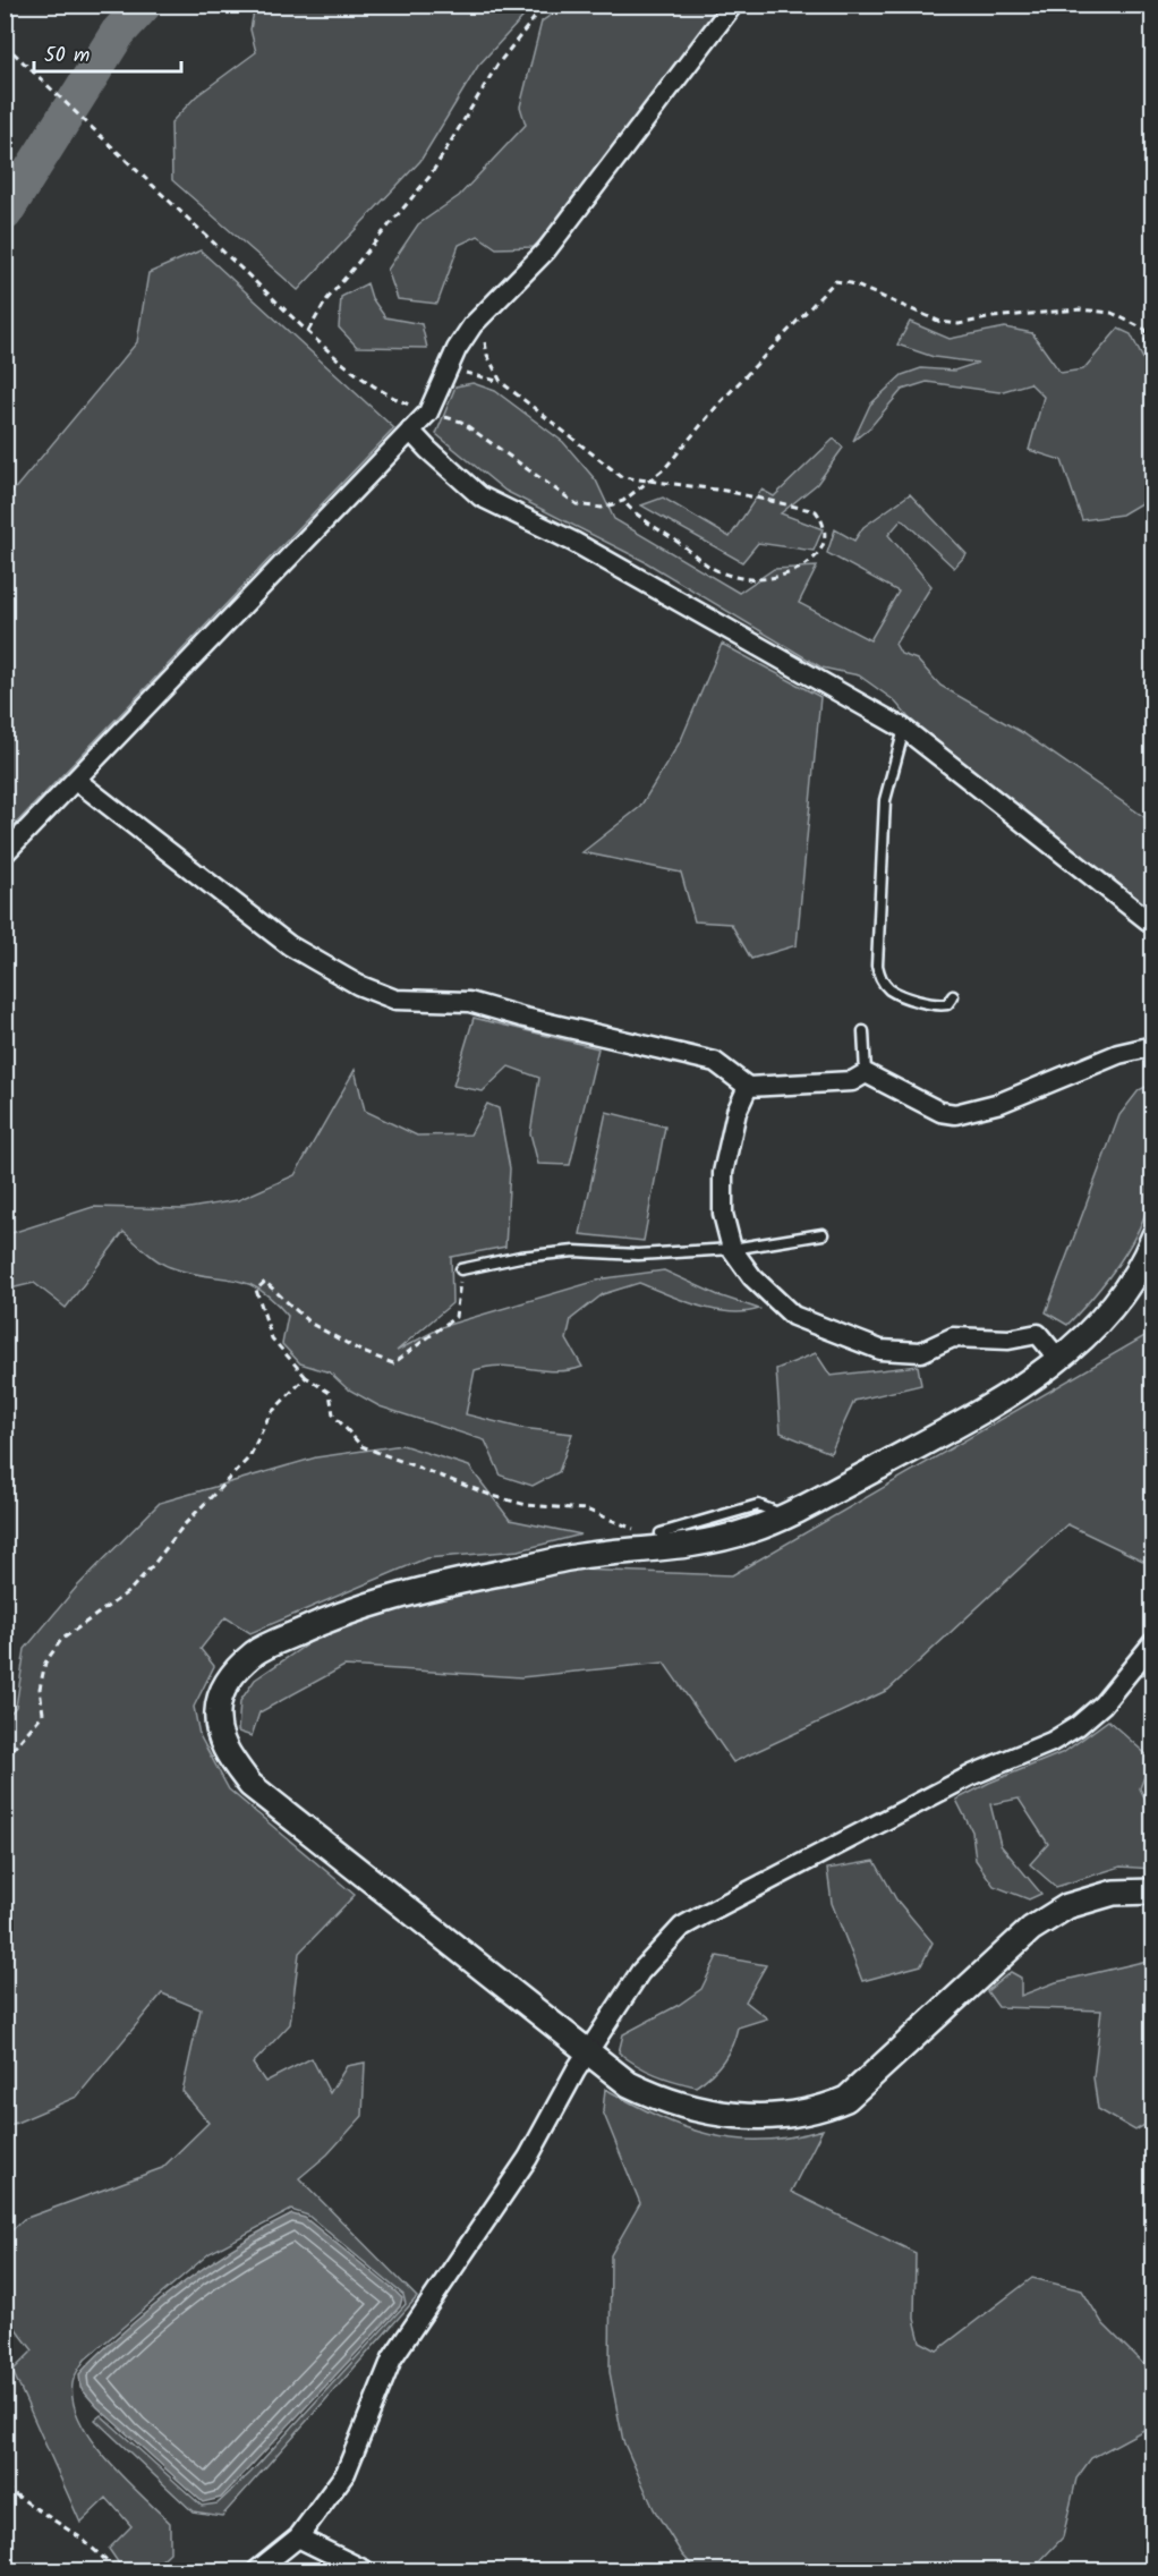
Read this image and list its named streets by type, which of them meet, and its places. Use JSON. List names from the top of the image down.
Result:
{
  "scale_bar": "50 m"
}
